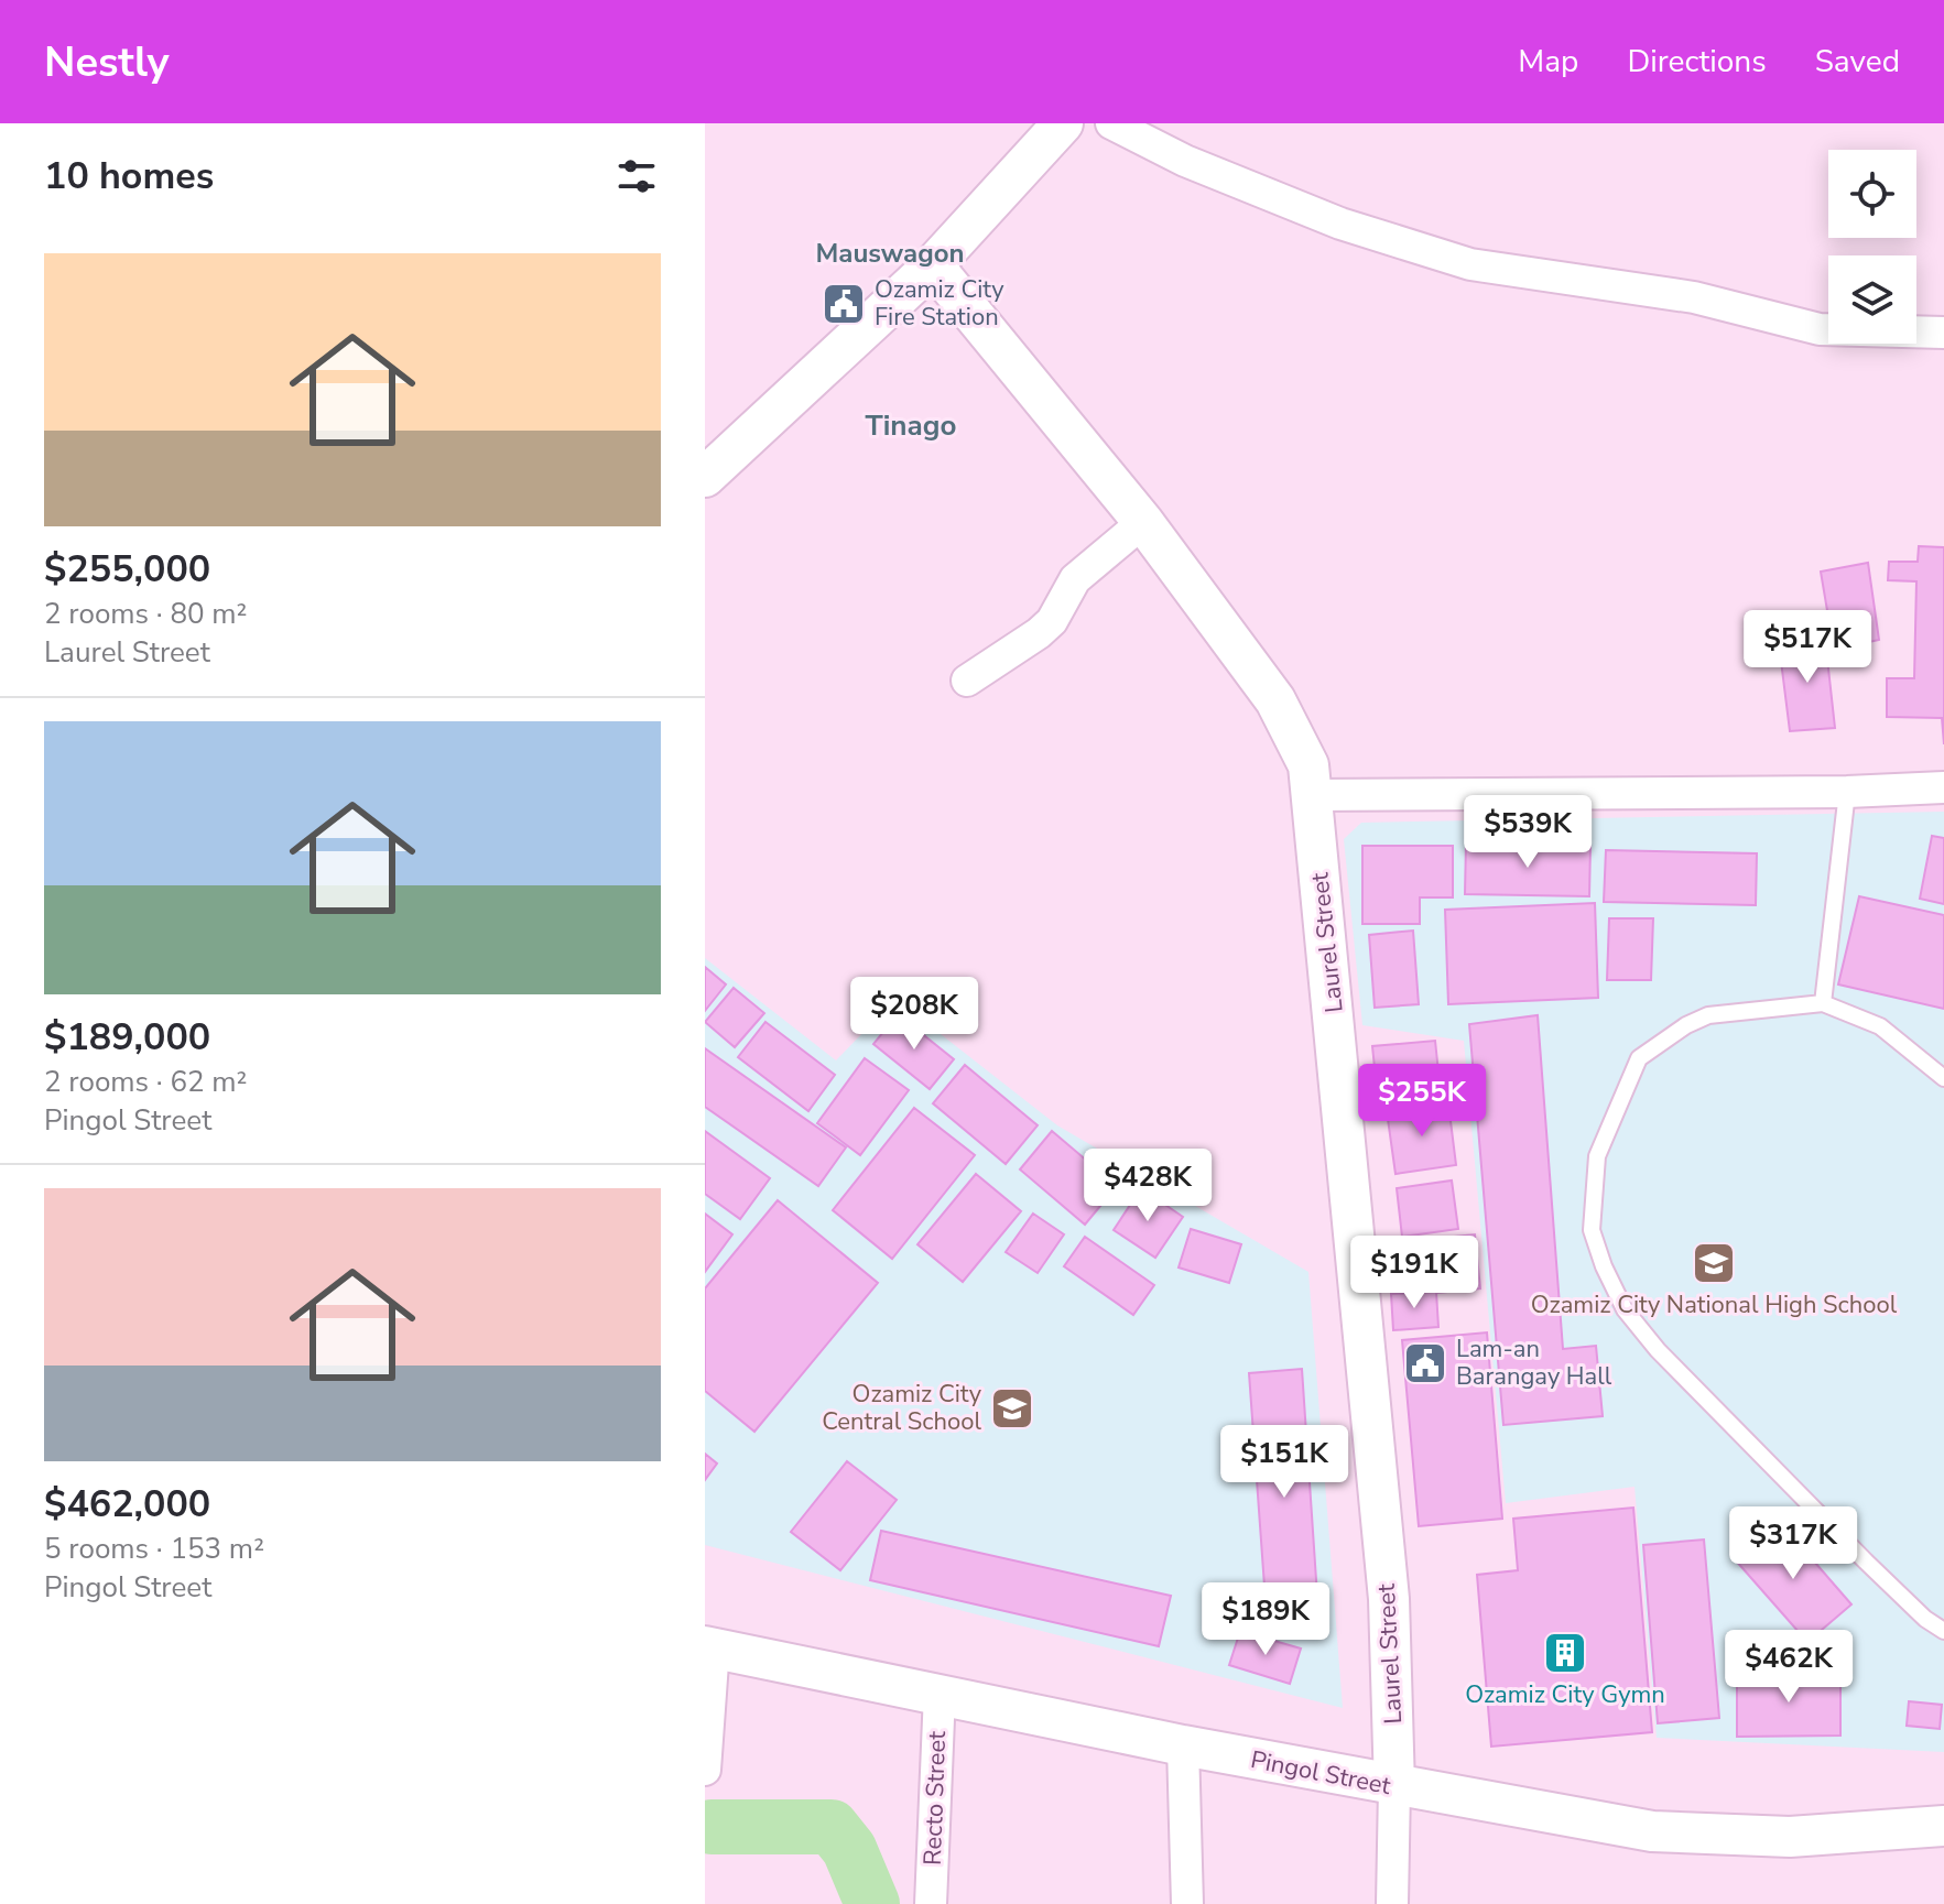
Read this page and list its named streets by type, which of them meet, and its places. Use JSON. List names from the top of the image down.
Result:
{
  "streets": {
    "street": ["Laurel Street", "Pingol Street", "Recto Street"]
  },
  "crossings": [
    ["Laurel Street", "Pingol Street"],
    ["Pingol Street", "Recto Street"]
  ],
  "districts": ["Mauswagon", "Tinago"],
  "places": {
    "public building": ["Ozamiz City Fire Station", "Lam-an Barangay Hall"],
    "school or university": ["Ozamiz City National High School", "Ozamiz City Central School"],
    "building": ["Ozamiz City Gymn"]
  },
  "page": {
    "header": "Nestly",
    "nav": ["Map", "Directions", "Saved"],
    "heading": "10 homes",
    "list": [
      {
        "name": "$255,000",
        "note": "2 rooms · 80 m² · Laurel Street"
      },
      {
        "name": "$189,000",
        "note": "2 rooms · 62 m² · Pingol Street"
      },
      {
        "name": "$462,000",
        "note": "5 rooms · 153 m² · Pingol Street"
      }
    ],
    "price": [
      "$517K",
      "$539K",
      "$208K",
      "$255K",
      "$428K",
      "$191K",
      "$151K",
      "$317K",
      "$189K",
      "$462K"
    ]
  }
}
